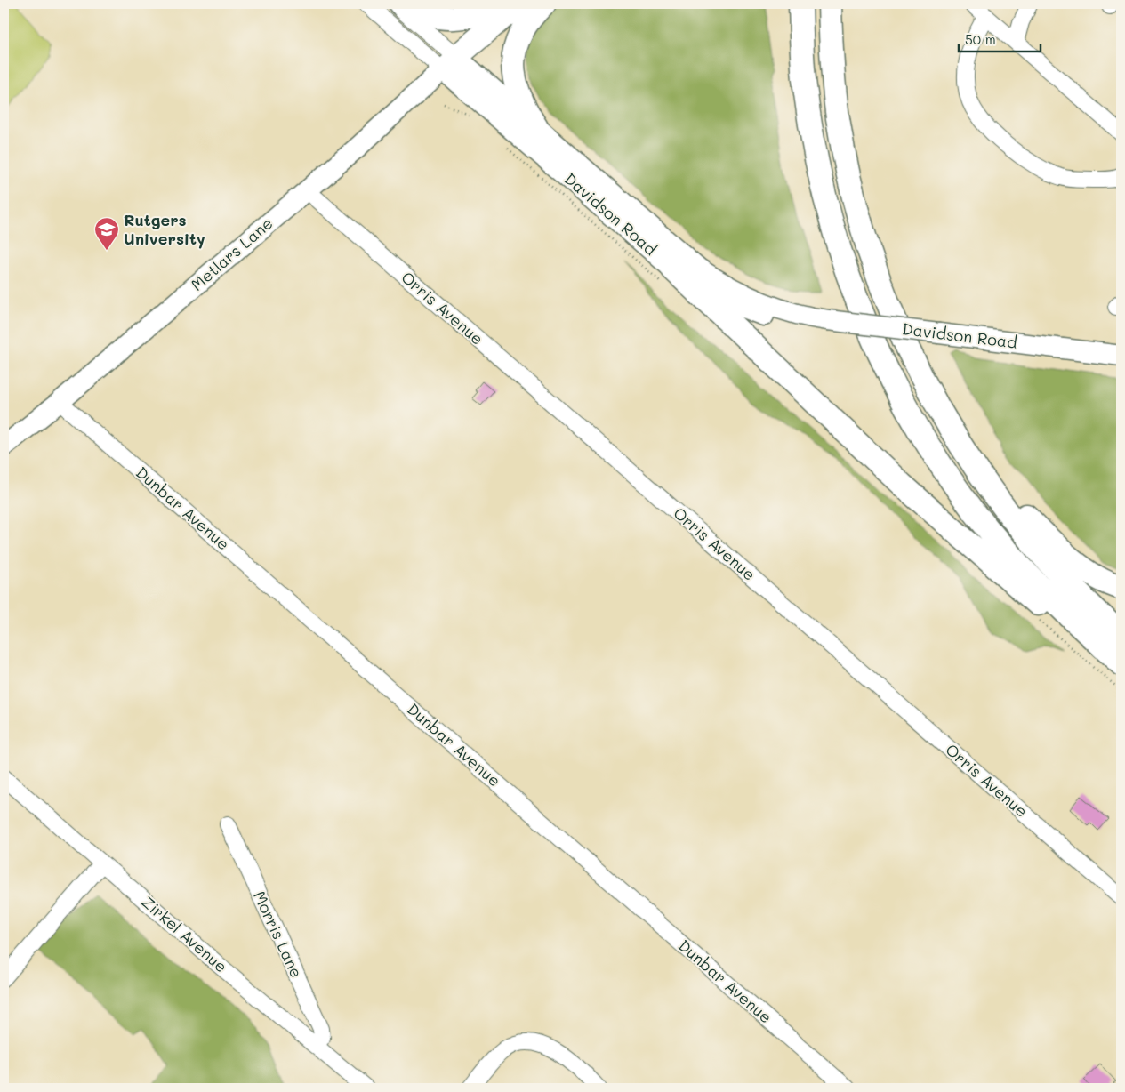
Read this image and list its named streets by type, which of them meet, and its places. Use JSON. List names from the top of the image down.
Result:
{
  "streets": {
    "main road": ["Davidson Road", "Metlars Lane"],
    "street": [
      "Orris Avenue",
      "Dunbar Avenue",
      "Zirkel Avenue",
      "Morris Lane"
    ]
  },
  "crossings": [
    ["Davidson Road", "Metlars Lane"],
    ["Metlars Lane", "Orris Avenue"],
    ["Metlars Lane", "Dunbar Avenue"],
    ["Zirkel Avenue", "Morris Lane"]
  ],
  "places": {
    "school or university": ["Rutgers University"]
  },
  "scale_bar": "50 m"
}
